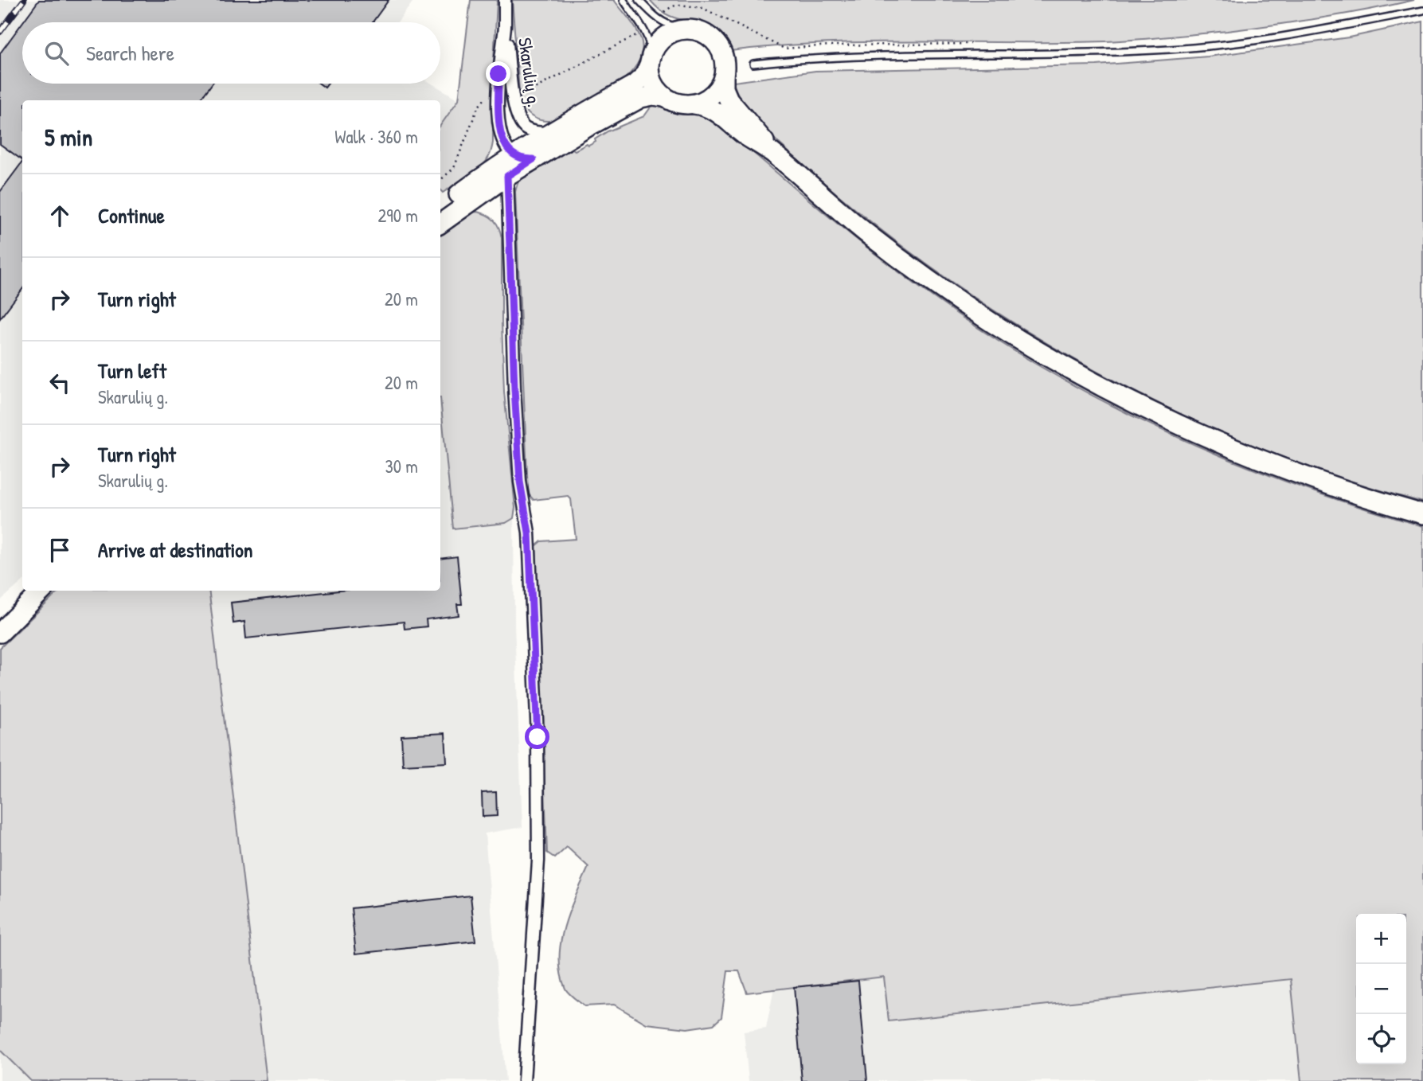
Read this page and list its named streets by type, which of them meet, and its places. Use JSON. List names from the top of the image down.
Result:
{
  "streets": {
    "street": ["Skarulių g."]
  },
  "page": {
    "search": "Search here",
    "heading": ["5 min", "Walk · 360 m"],
    "list": [
      ["Continue", "290 m"],
      ["Turn right", "20 m"],
      ["Turn left", "Skarulių g.", "20 m"],
      ["Turn right", "Skarulių g.", "30 m"],
      "Arrive at destination"
    ],
    "map_buttons": ["+", "−"]
  }
}
